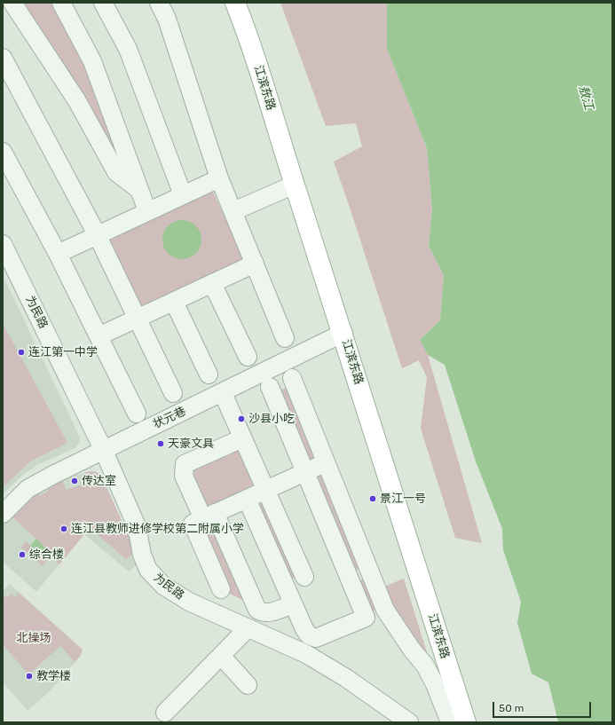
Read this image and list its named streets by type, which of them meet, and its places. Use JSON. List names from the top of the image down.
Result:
{
  "streets": {
    "main road": ["江滨东路"],
    "street": ["为民路", "状元巷"]
  },
  "crossings": [
    ["江滨东路", "状元巷"],
    ["为民路", "状元巷"]
  ],
  "water": ["敖江"],
  "parks": ["北操场"],
  "places": [
    "连江第一中学",
    "沙县小吃",
    "天豪文具",
    "传达室",
    "景江一号",
    "连江县教师进修学校第二附属小学",
    "综合楼",
    "教学楼"
  ],
  "scale_bar": "50 m"
}
